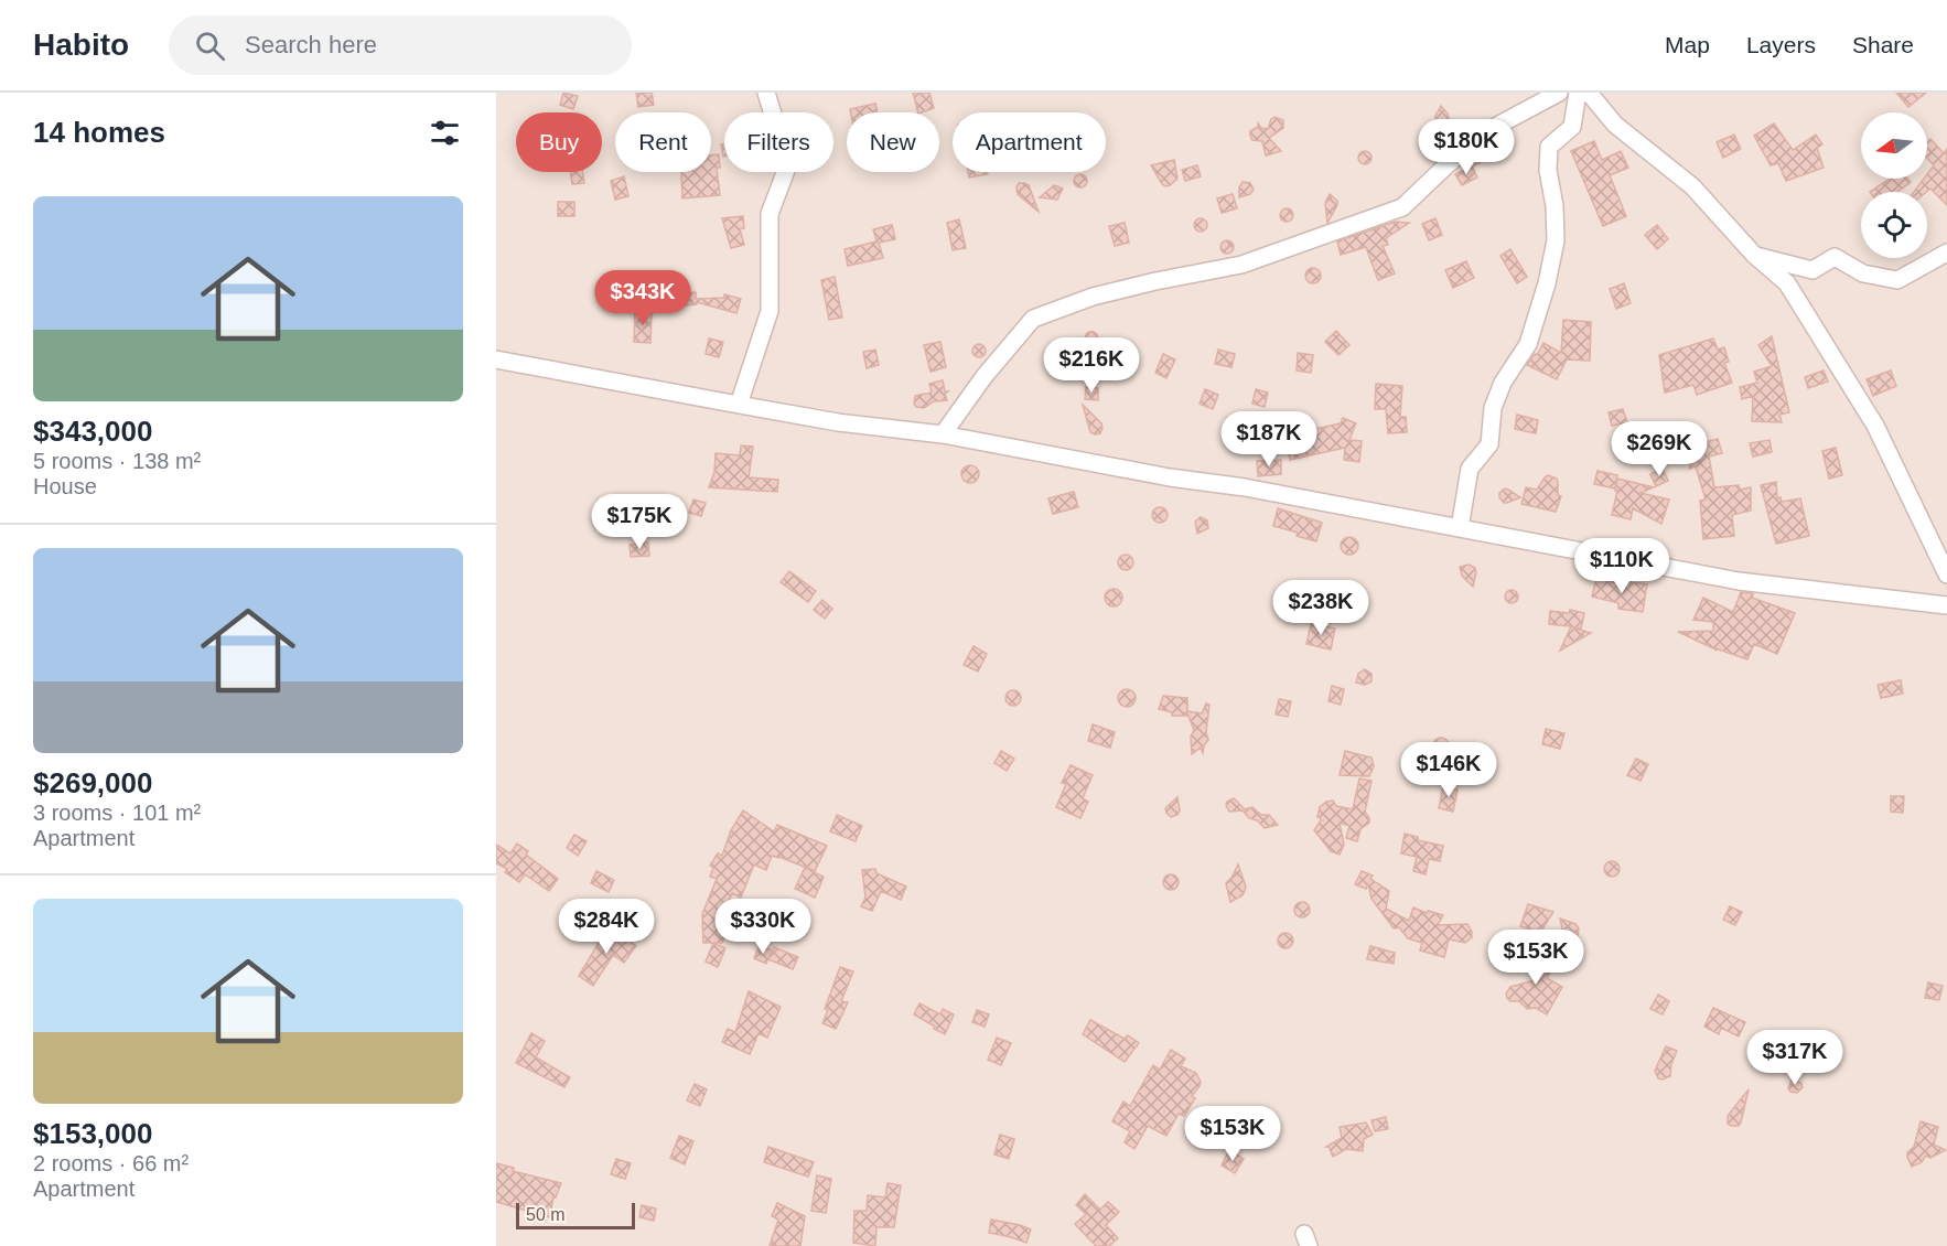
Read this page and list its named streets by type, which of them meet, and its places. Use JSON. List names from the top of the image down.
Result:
{
  "scale_bar": "50 m",
  "north": "left",
  "page": {
    "header": "Habito",
    "search": "Search here",
    "nav": ["Map", "Layers", "Share"],
    "heading": "14 homes",
    "chip": [
      "Buy",
      "Rent",
      "Filters",
      "New",
      "Apartment"
    ],
    "price": [
      "$180K",
      "$343K",
      "$216K",
      "$187K",
      "$269K",
      "$175K",
      "$110K",
      "$238K",
      "$146K",
      "$284K",
      "$330K",
      "$153K",
      "$317K",
      "$153K"
    ],
    "list": [
      {
        "name": "$343,000",
        "note": "5 rooms · 138 m² · House"
      },
      {
        "name": "$269,000",
        "note": "3 rooms · 101 m² · Apartment"
      },
      {
        "name": "$153,000",
        "note": "2 rooms · 66 m² · Apartment"
      }
    ],
    "scale": "50 m"
  }
}
